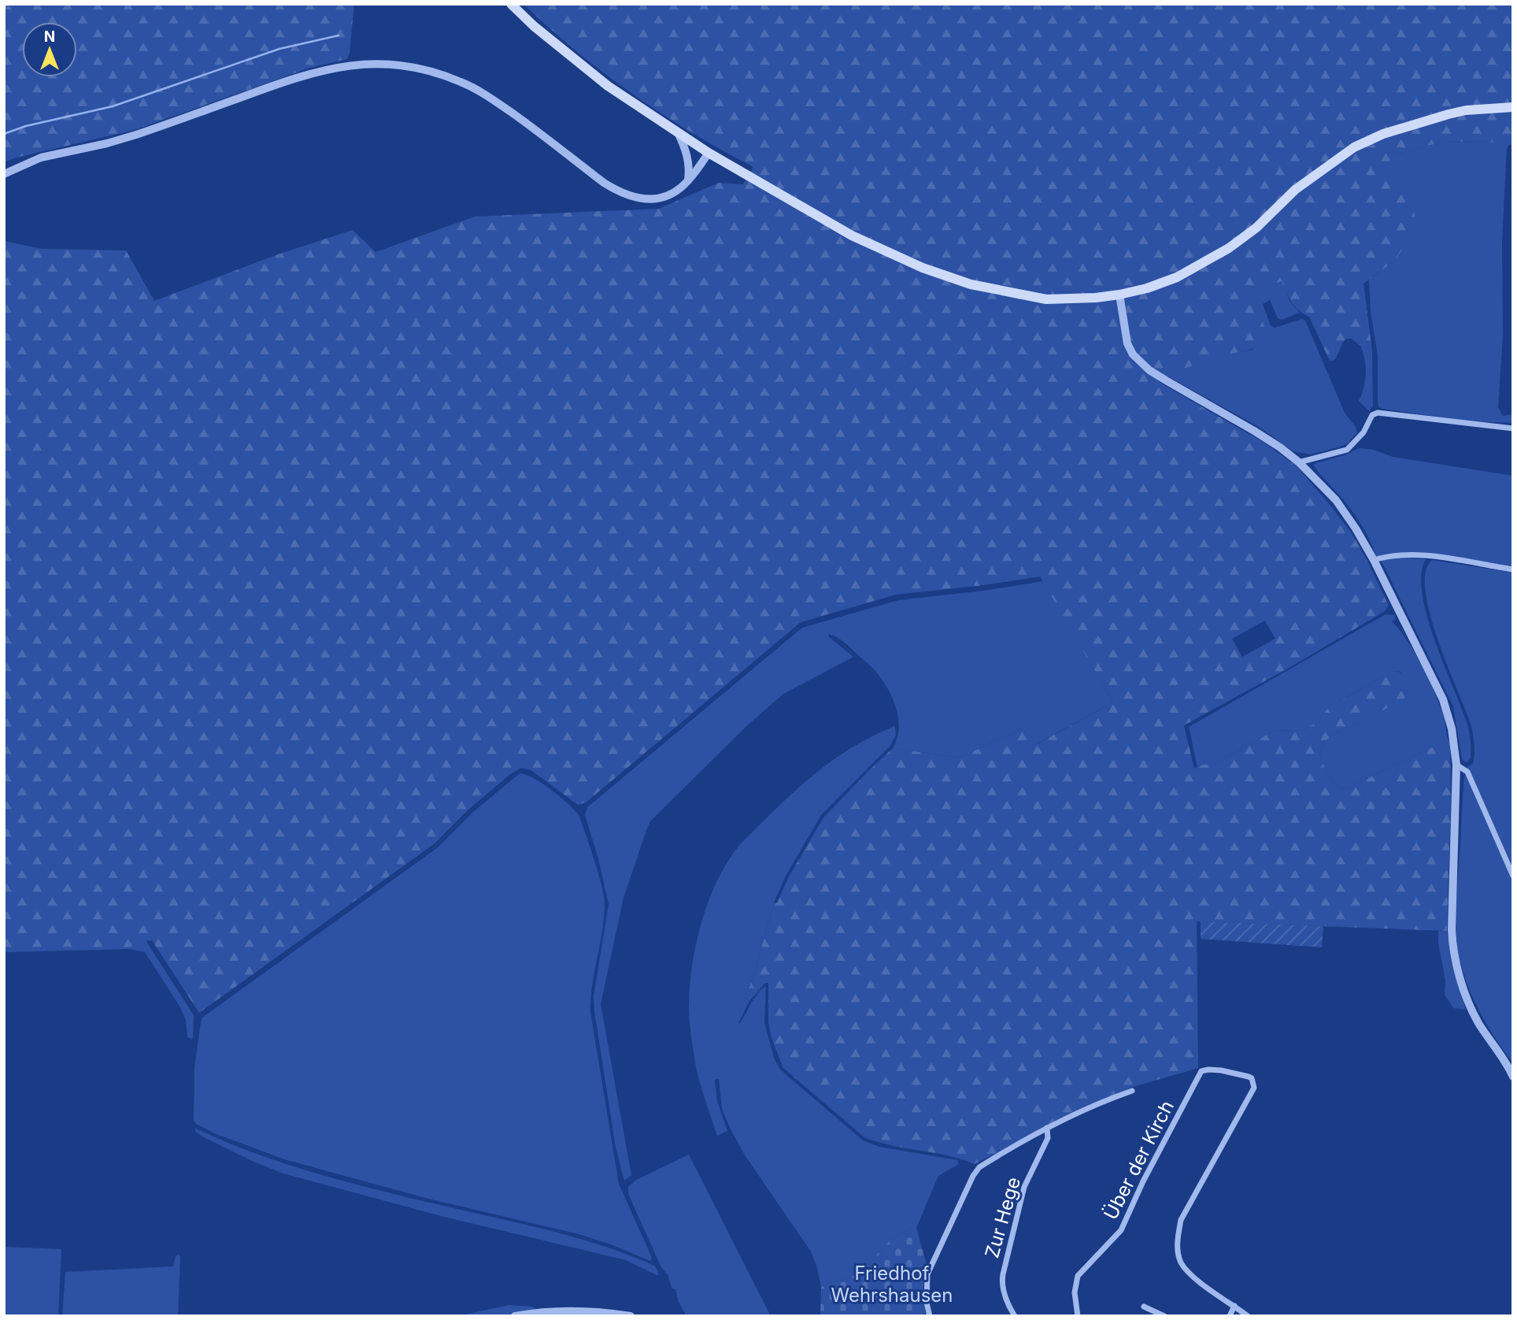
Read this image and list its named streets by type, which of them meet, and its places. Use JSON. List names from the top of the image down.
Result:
{
  "streets": {
    "street": ["Über der Kirch", "Zur Hege"]
  },
  "parks": ["Friedhof Wehrshausen"],
  "north": "top"
}
